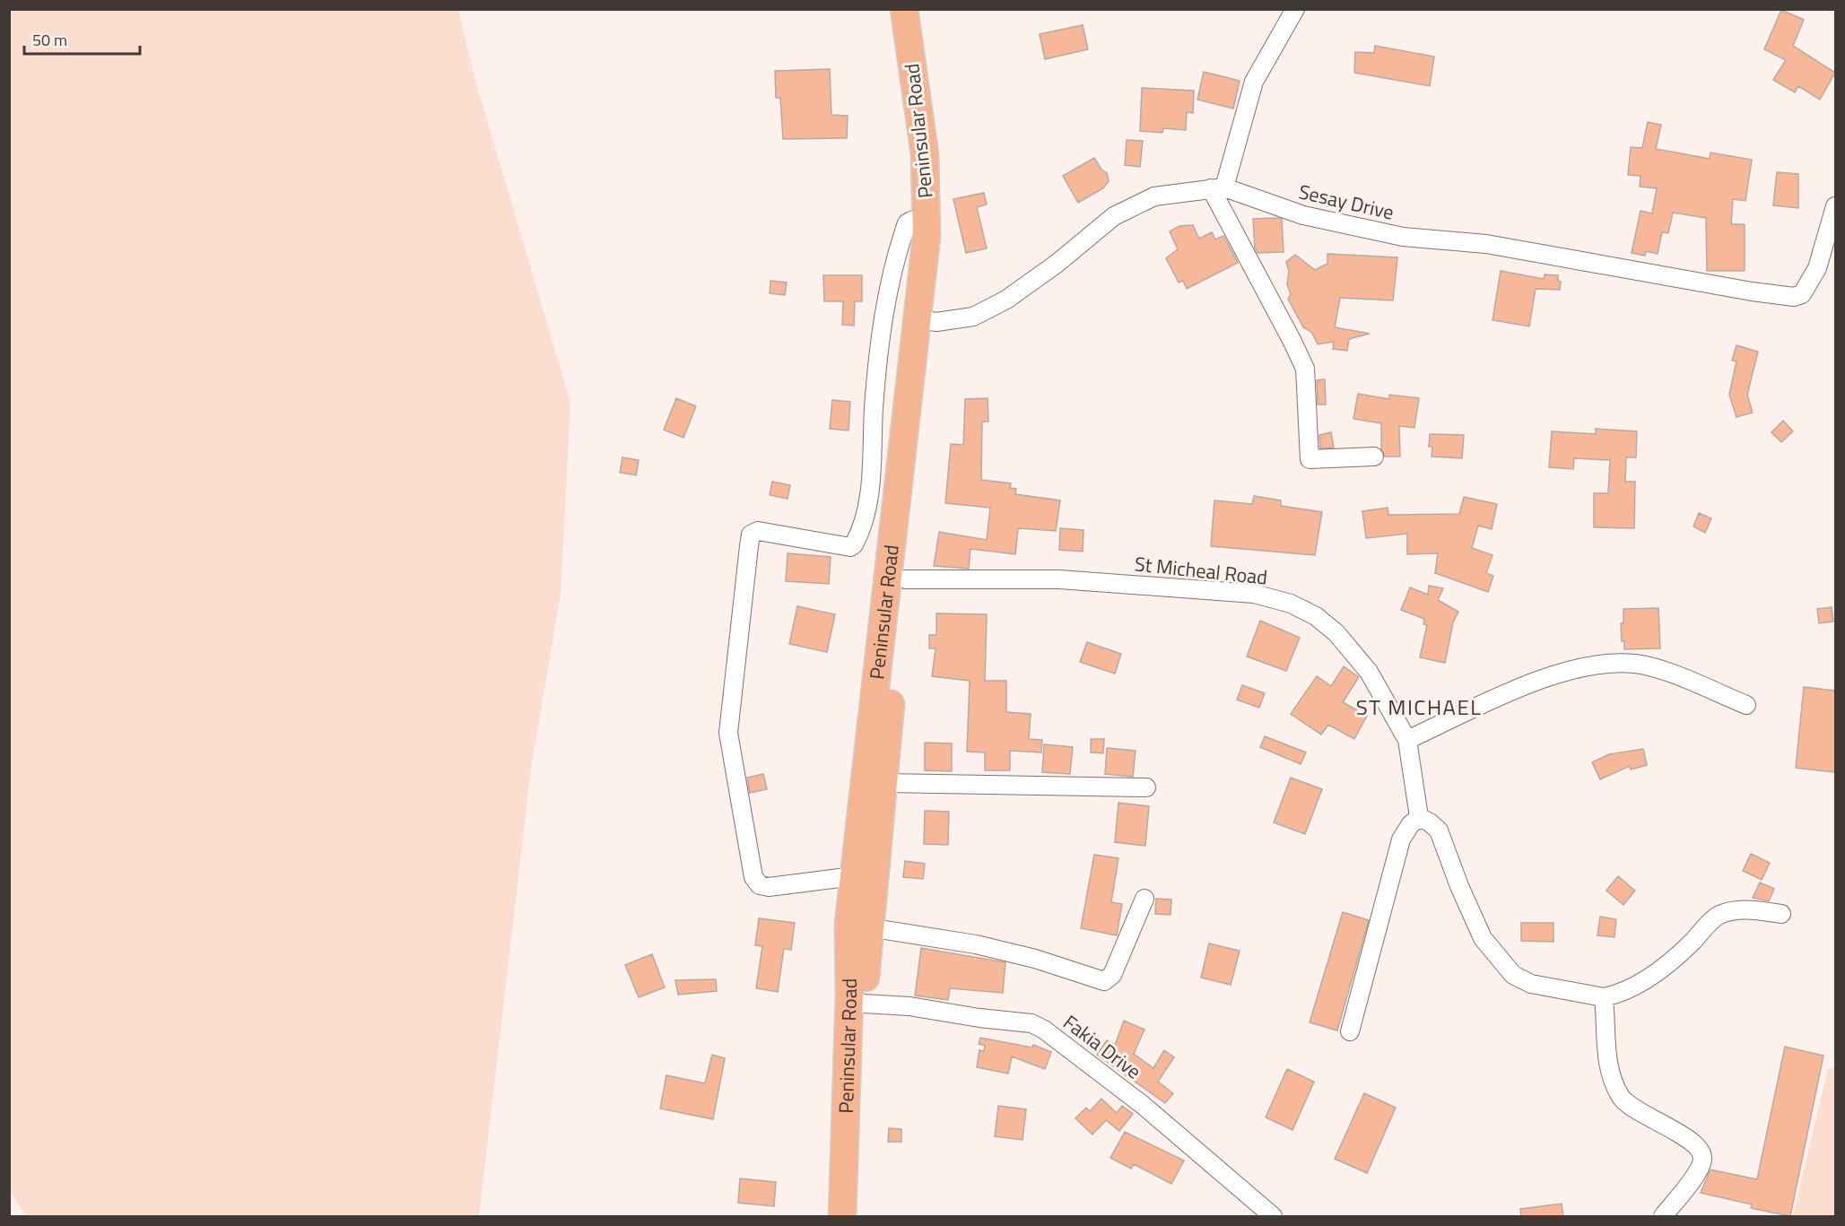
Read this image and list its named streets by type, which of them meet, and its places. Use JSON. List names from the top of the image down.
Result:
{
  "streets": {
    "main road": ["Peninsular Road"],
    "street": ["Sesay Drive", "St Micheal Road", "Fakia Drive"]
  },
  "crossings": [
    ["Peninsular Road", "Sesay Drive"],
    ["Peninsular Road", "St Micheal Road"],
    ["Peninsular Road", "Fakia Drive"]
  ],
  "districts": ["ST MICHAEL"],
  "scale_bar": "50 m"
}
